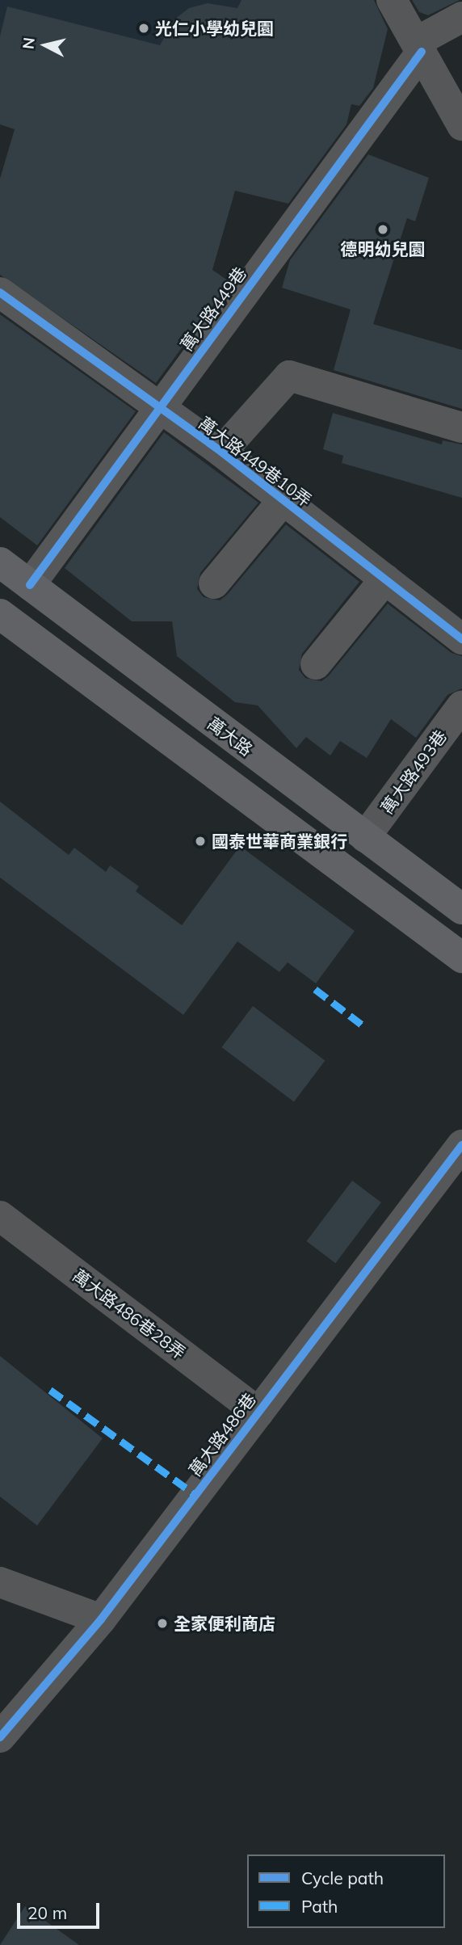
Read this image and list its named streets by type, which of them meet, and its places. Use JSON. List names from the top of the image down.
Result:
{
  "streets": {
    "main road": ["萬大路"],
    "street": [
      "萬大路449巷",
      "萬大路449巷10弄",
      "萬大路493巷",
      "萬大路486巷28弄",
      "萬大路486巷"
    ]
  },
  "crossings": [
    ["萬大路449巷", "萬大路449巷10弄"],
    ["萬大路449巷", "萬大路"],
    ["萬大路", "萬大路493巷"],
    ["萬大路486巷28弄", "萬大路486巷"]
  ],
  "places": [
    "光仁小學幼兒園",
    "德明幼兒園",
    "國泰世華商業銀行",
    "全家便利商店"
  ],
  "legend": ["Cycle path", "Path"],
  "scale_bar": "20 m",
  "north": "left"
}
